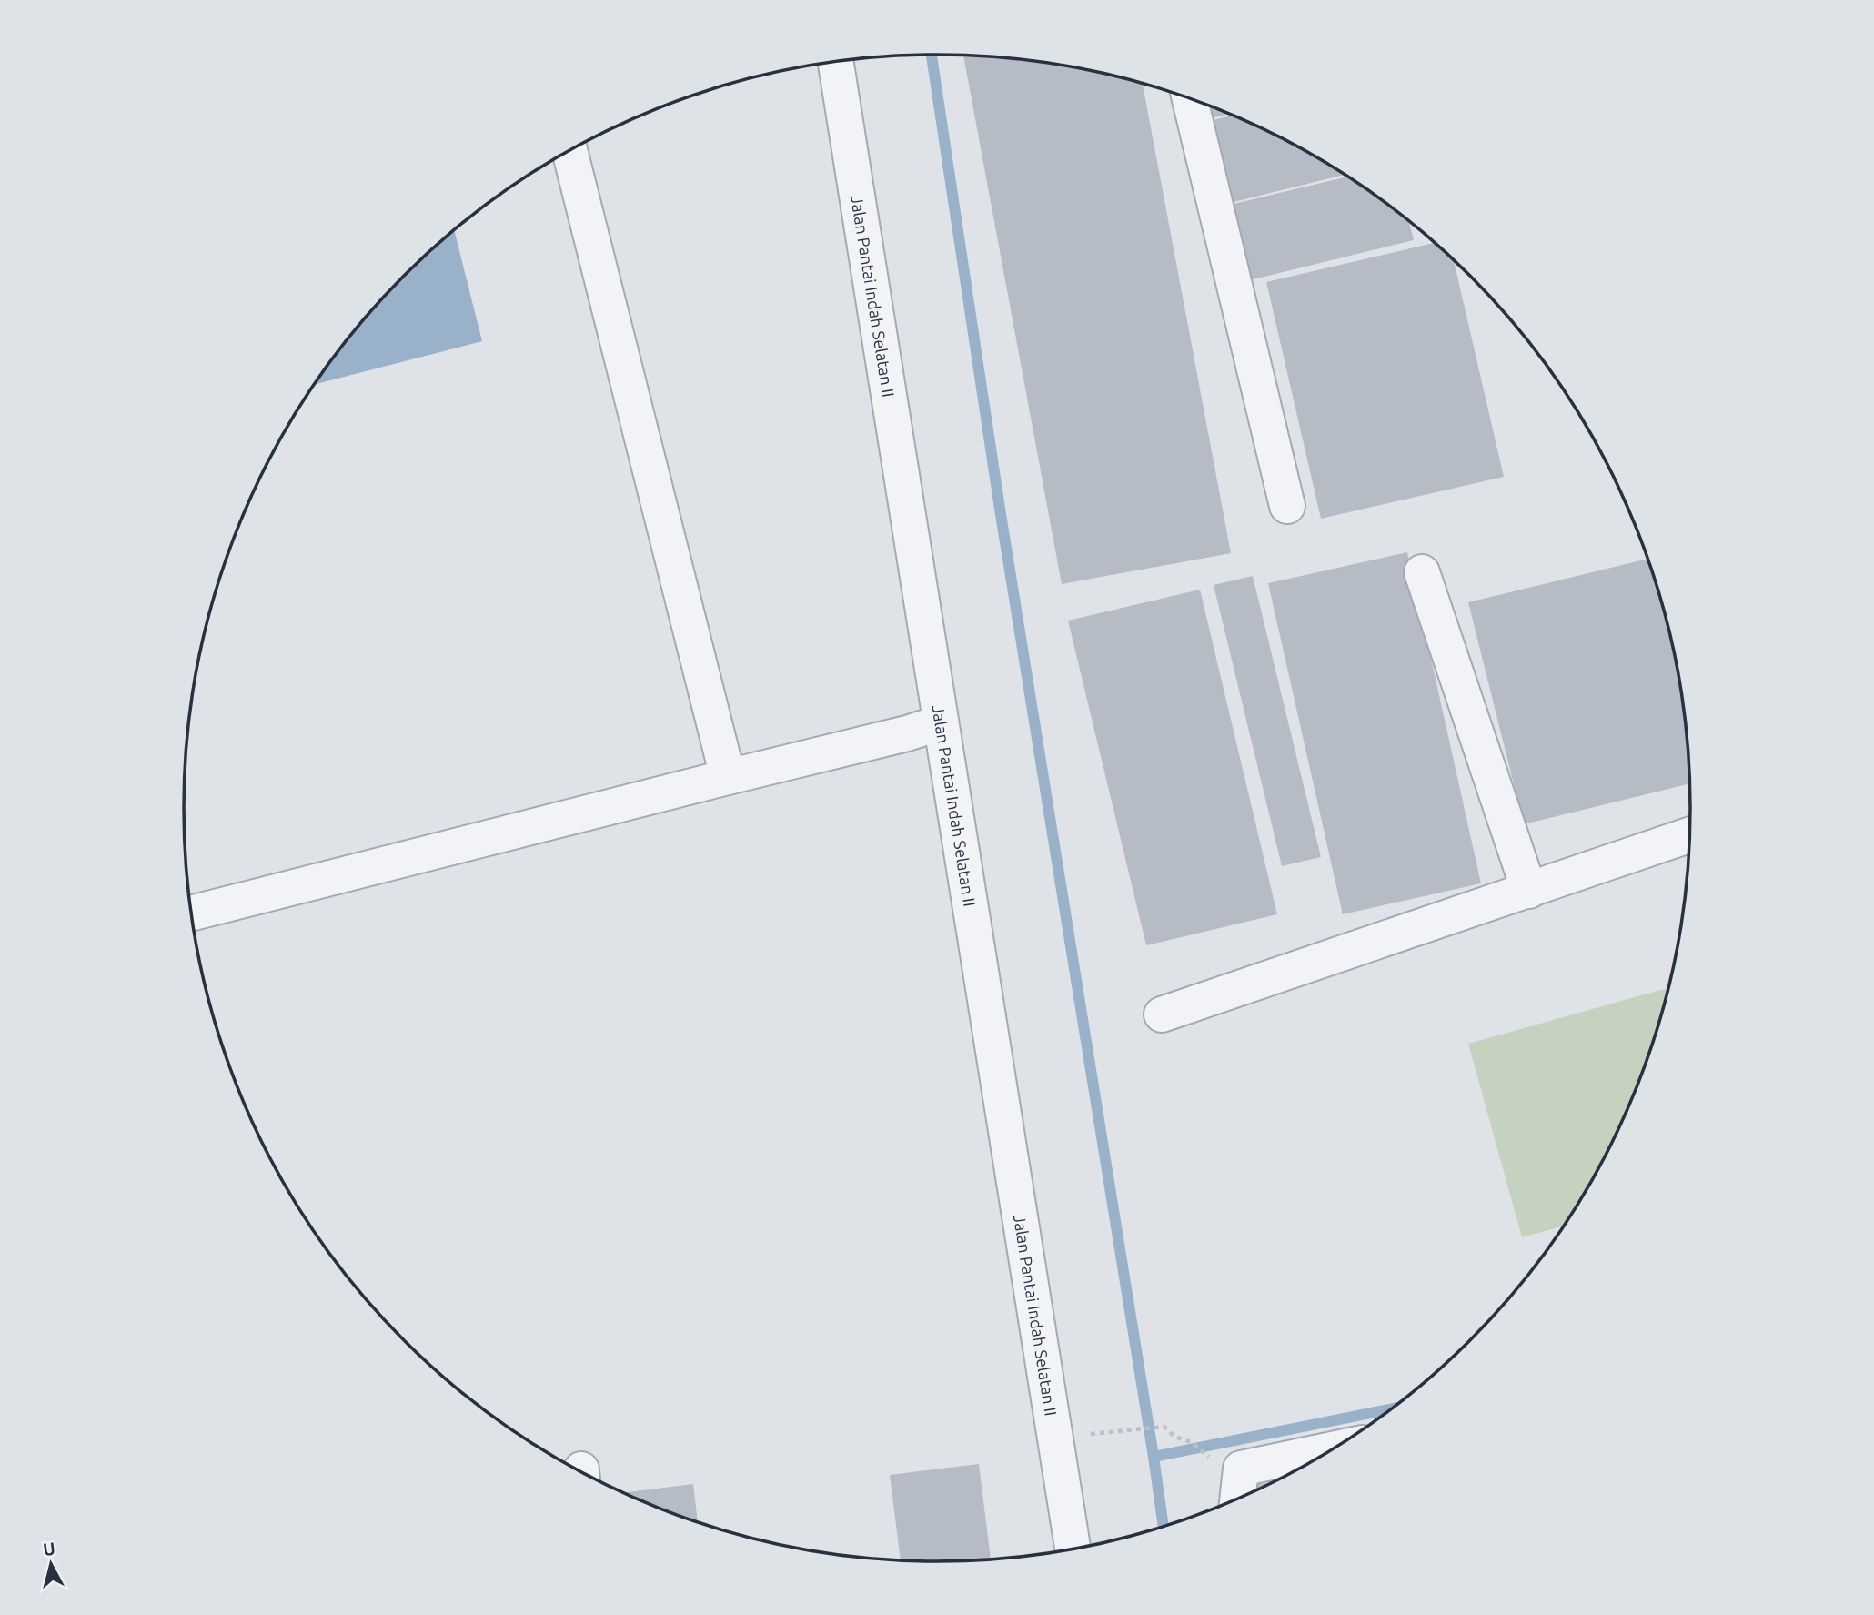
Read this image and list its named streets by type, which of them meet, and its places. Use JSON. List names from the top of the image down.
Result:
{
  "streets": {
    "street": ["Jalan Pantai Indah Selatan II"]
  },
  "north": "top"
}
